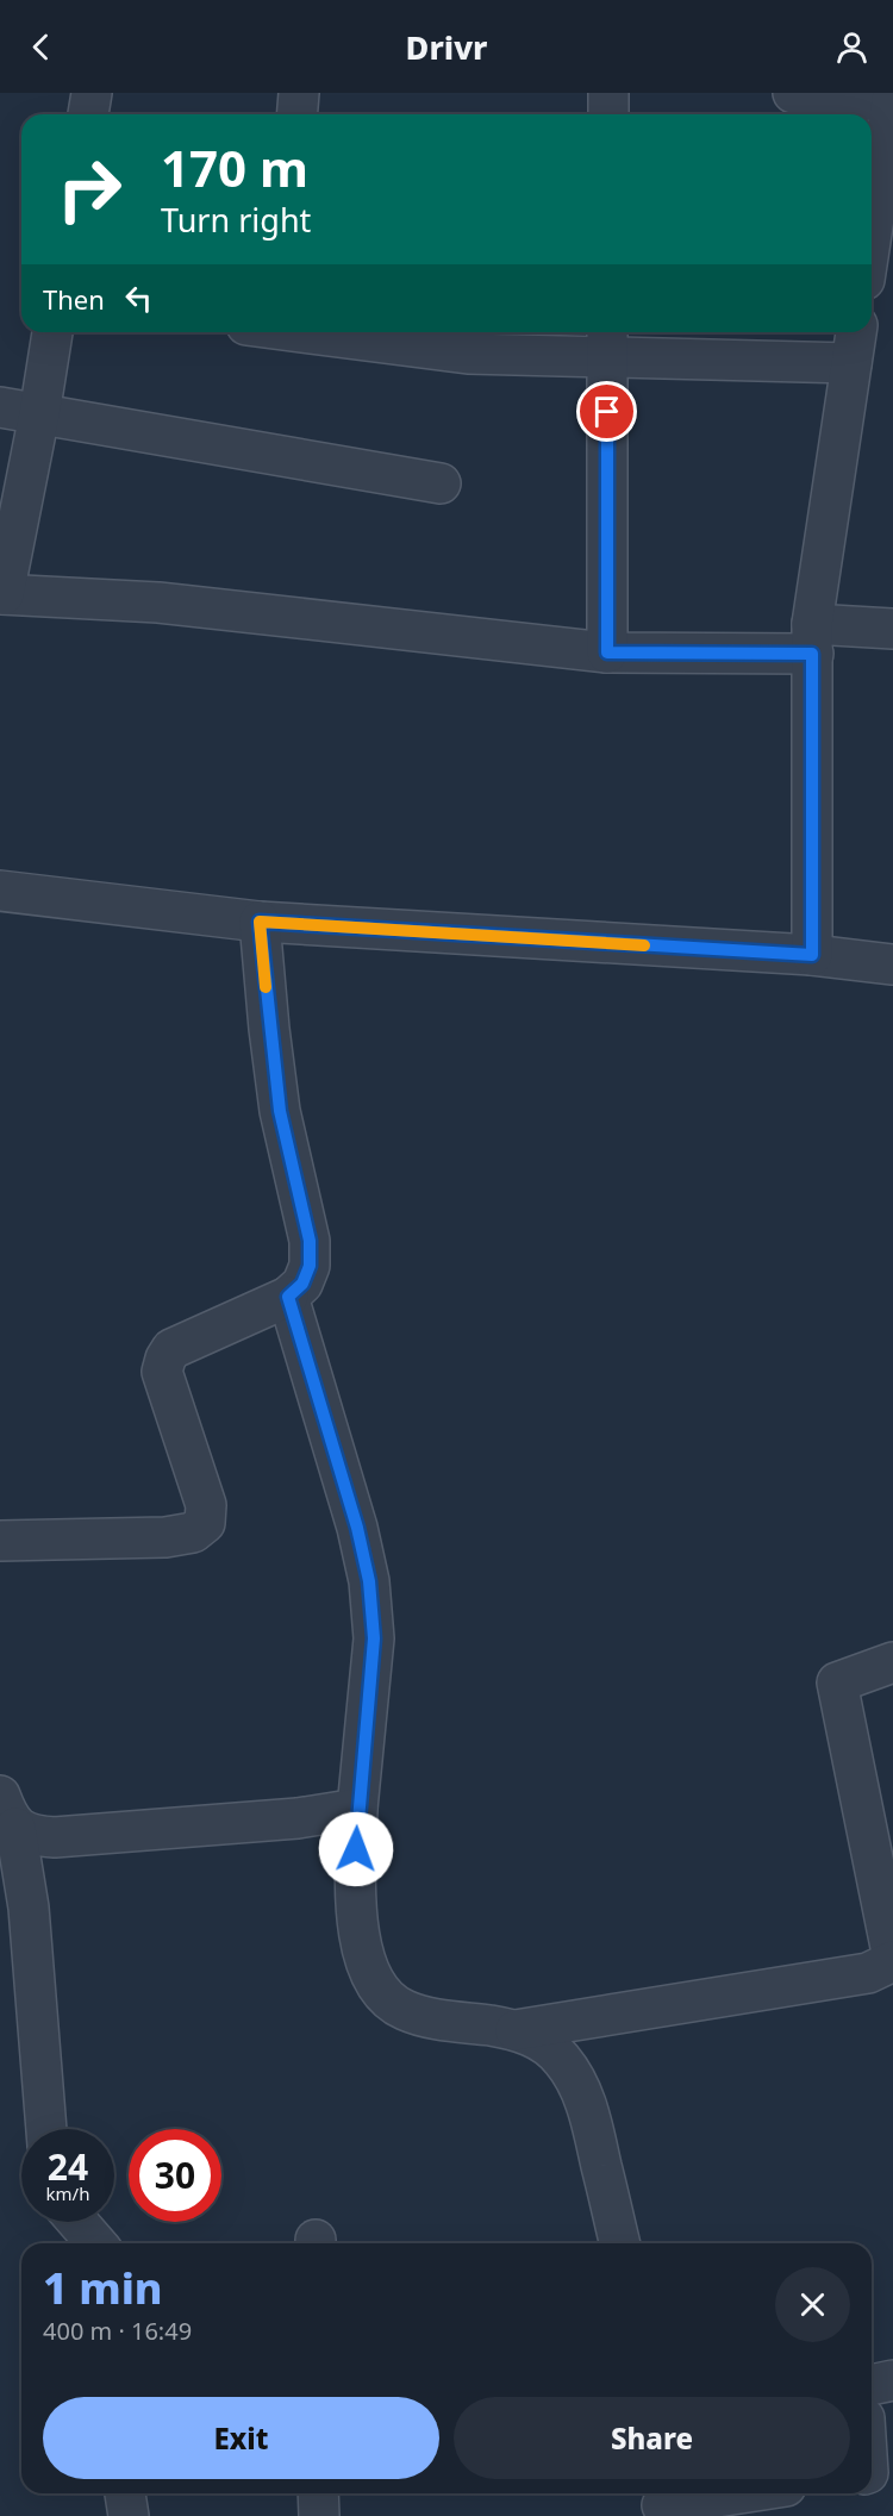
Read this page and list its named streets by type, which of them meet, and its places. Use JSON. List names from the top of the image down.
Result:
{
  "page": {
    "header": "Drivr",
    "turn": ["170 m", "Turn right"],
    "then": "Then",
    "speed": "24 km/h",
    "limit": "30",
    "heading": ["1 min", "400 m · 16:49"],
    "buttons": ["Exit", "Share"]
  }
}
